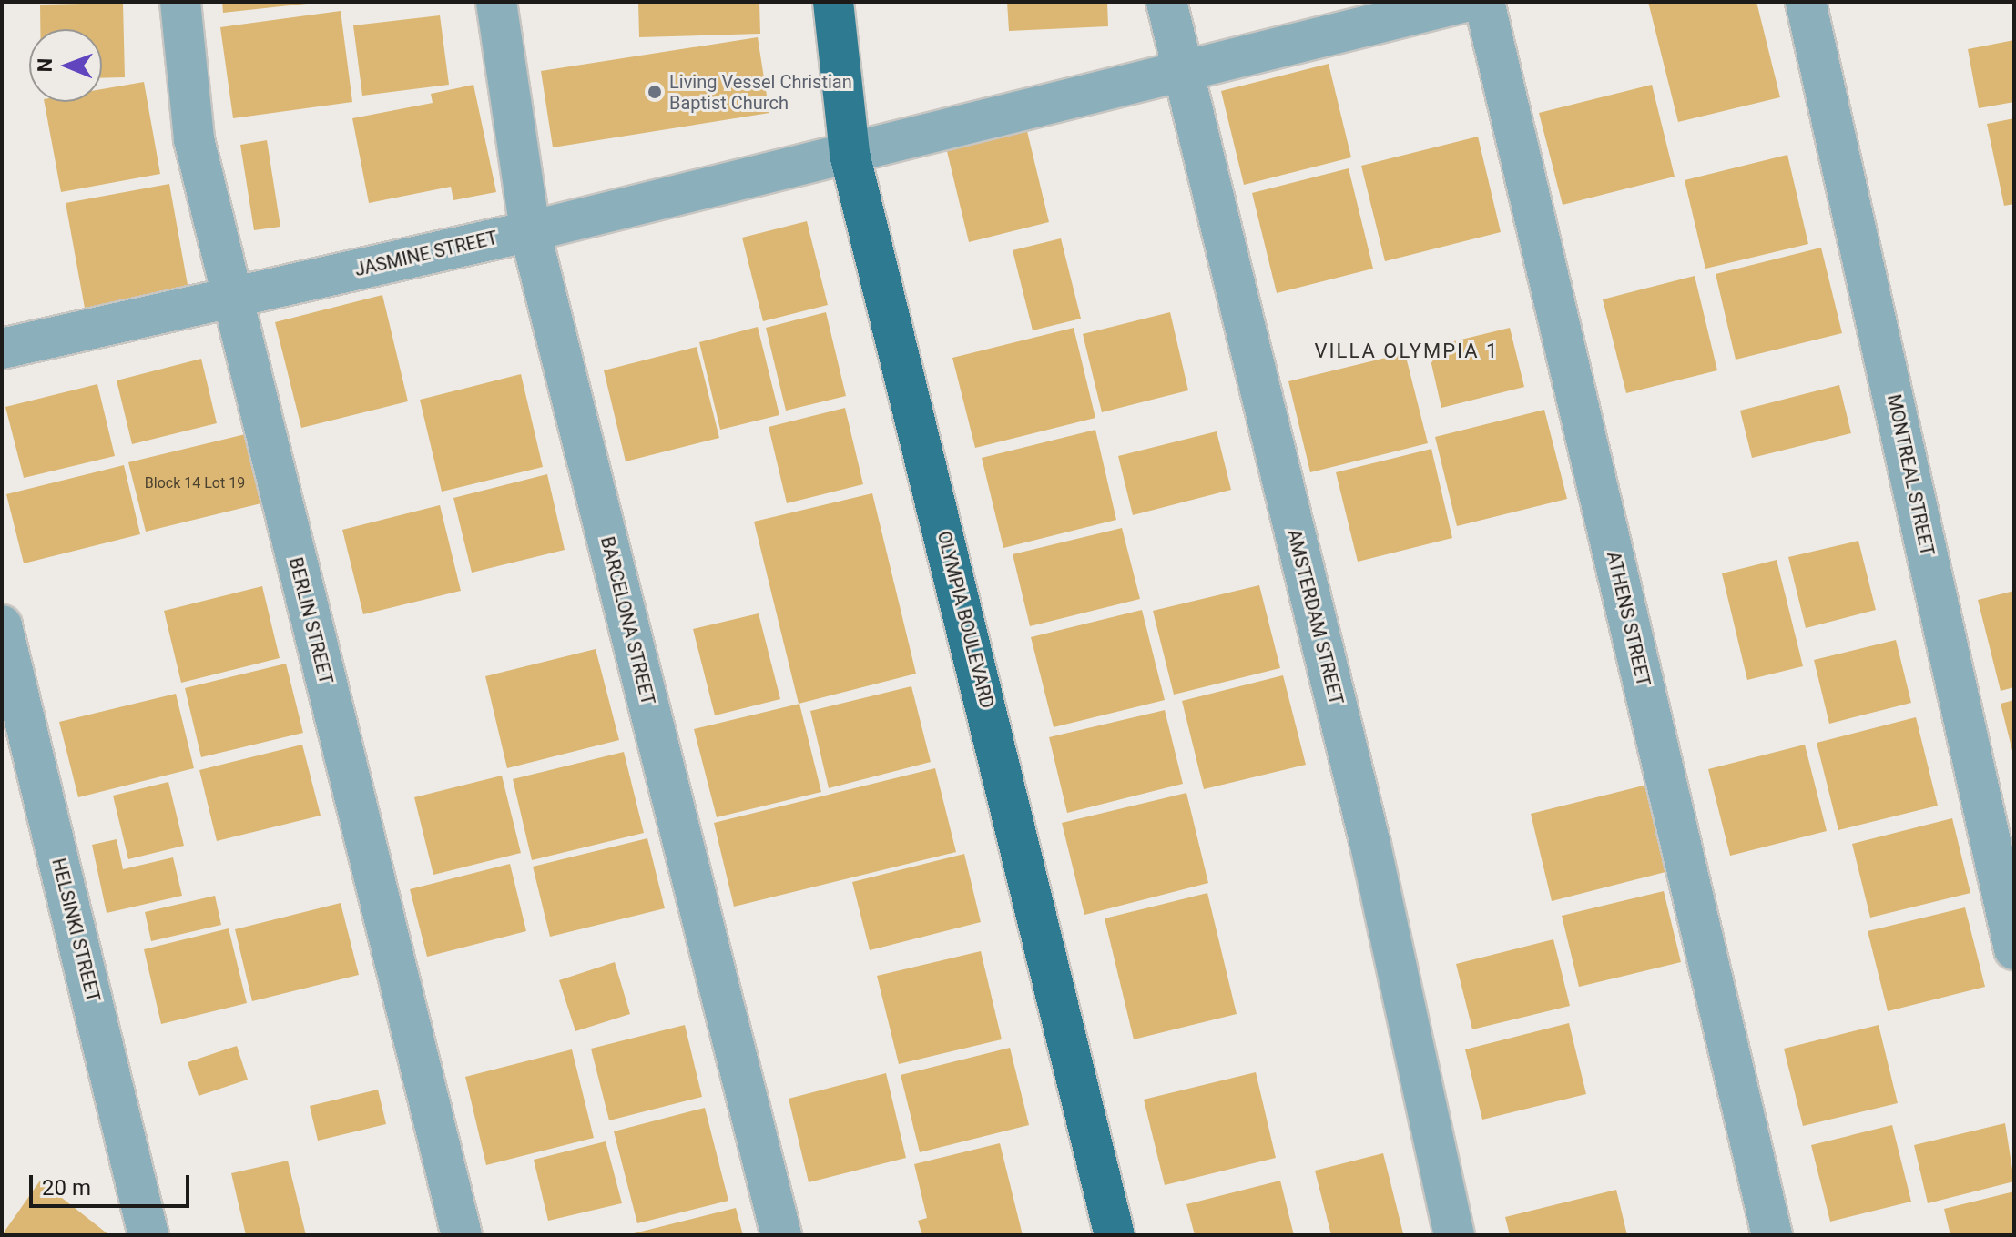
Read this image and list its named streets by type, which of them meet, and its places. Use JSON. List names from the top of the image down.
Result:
{
  "streets": {
    "main road": ["OLYMPIA BOULEVARD"],
    "street": [
      "JASMINE STREET",
      "MONTREAL STREET",
      "AMSTERDAM STREET",
      "ATHENS STREET",
      "BERLIN STREET",
      "BARCELONA STREET",
      "HELSINKI STREET"
    ]
  },
  "crossings": [
    ["JASMINE STREET", "AMSTERDAM STREET"],
    ["JASMINE STREET", "OLYMPIA BOULEVARD"],
    ["JASMINE STREET", "BERLIN STREET"],
    ["JASMINE STREET", "BARCELONA STREET"]
  ],
  "districts": ["VILLA OLYMPIA 1"],
  "places": ["Living Vessel Christian Baptist Church"],
  "house_numbers": ["Block 14 Lot 19"],
  "scale_bar": "20 m",
  "north": "left"
}
